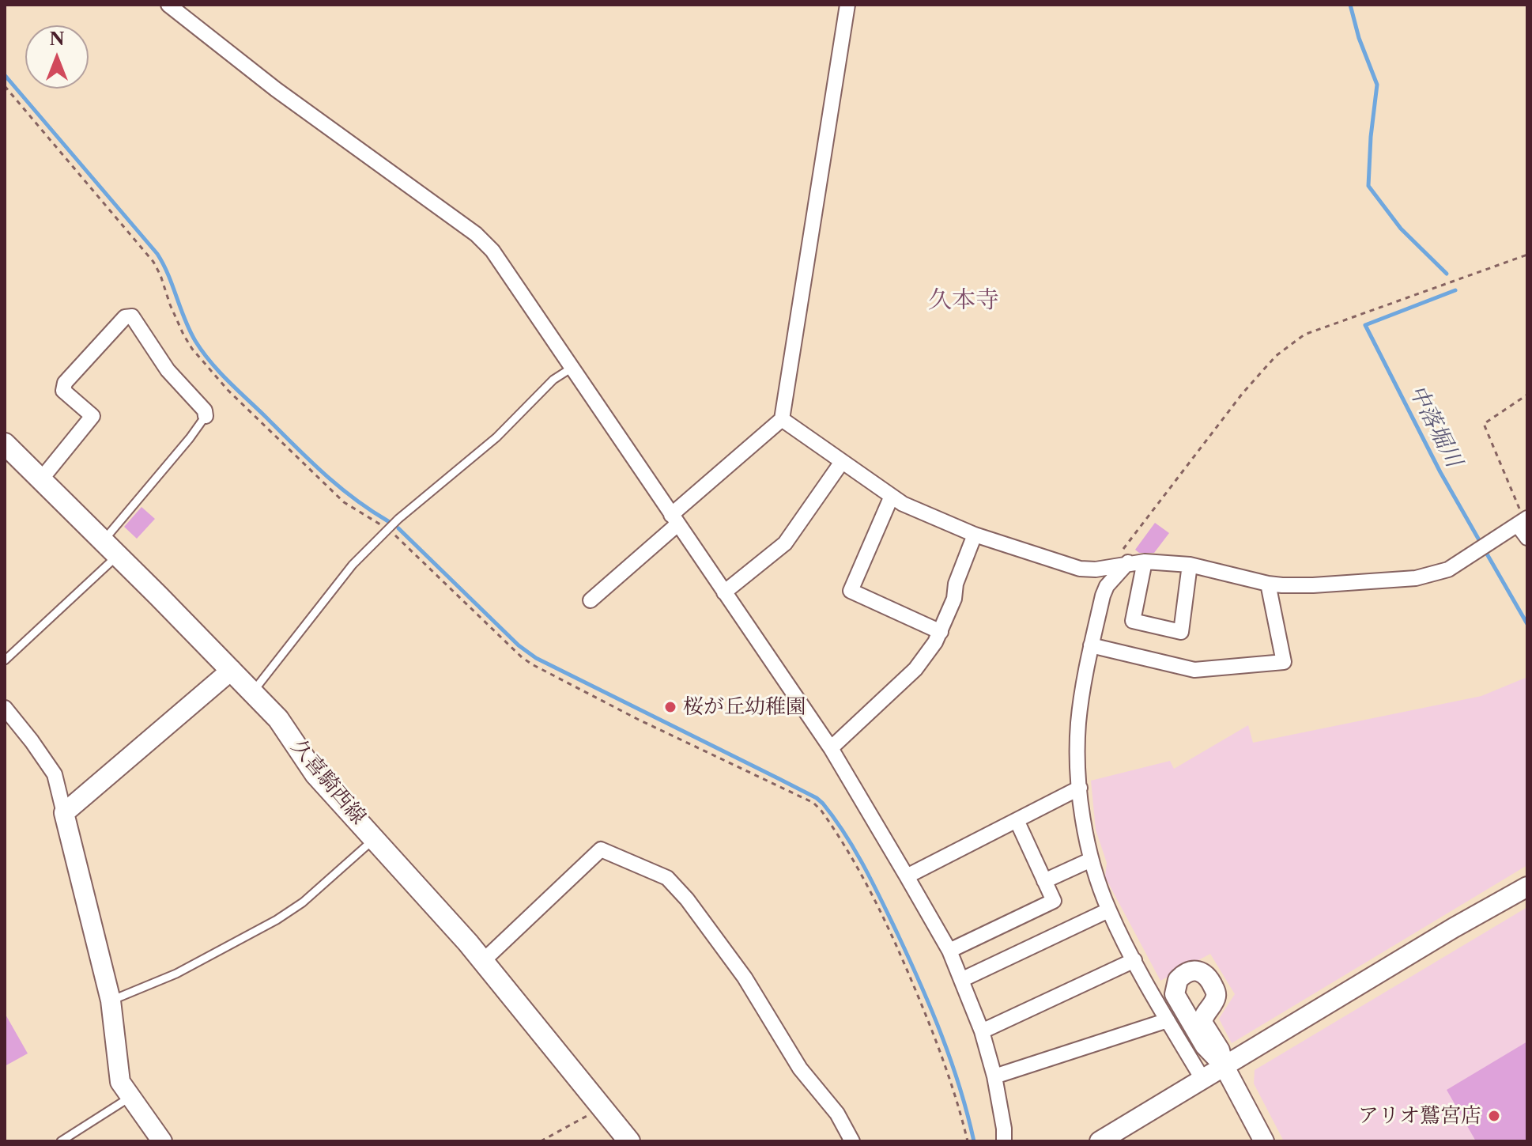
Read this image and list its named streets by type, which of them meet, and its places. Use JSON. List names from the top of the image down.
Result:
{
  "streets": {
    "main road": ["久喜騎西線"]
  },
  "districts": ["久本寺"],
  "water": ["中落堀川"],
  "places": ["桜が丘幼稚園", "アリオ鷲宮店"],
  "north": "top"
}
